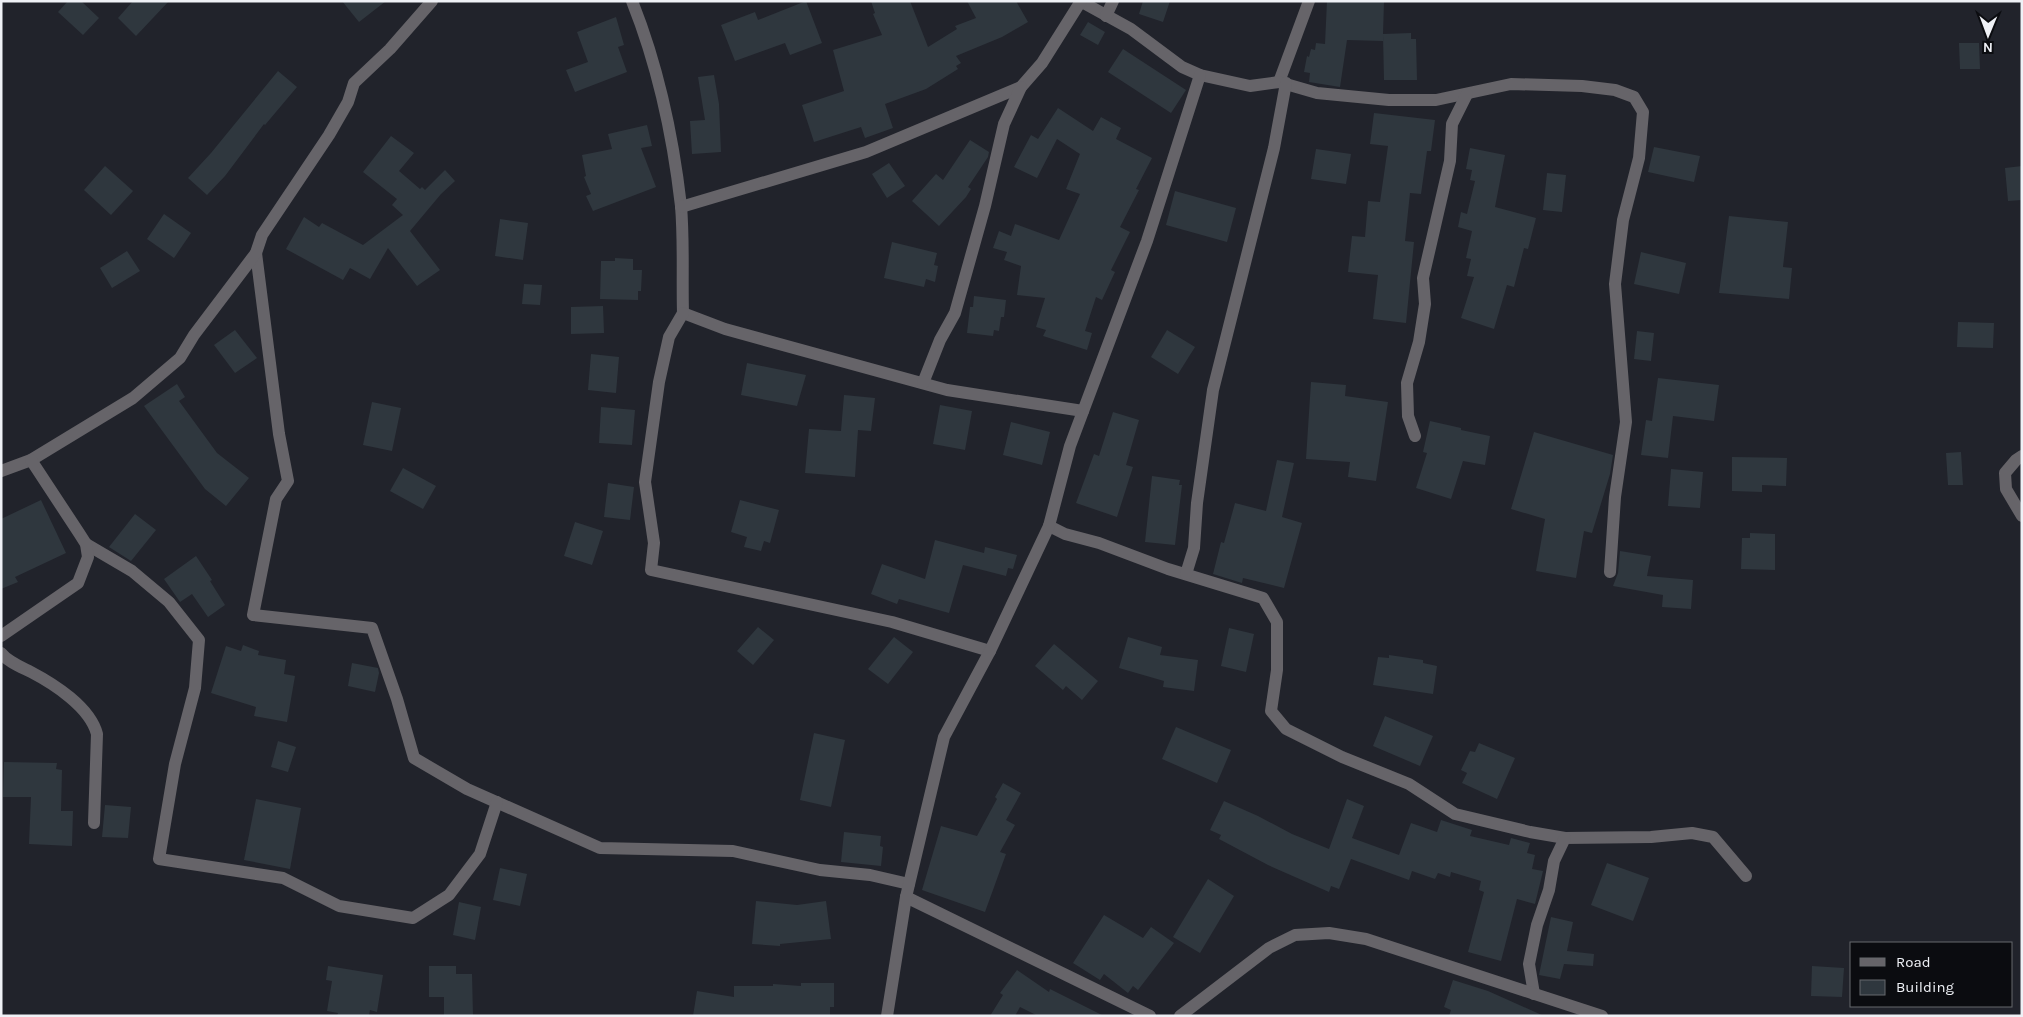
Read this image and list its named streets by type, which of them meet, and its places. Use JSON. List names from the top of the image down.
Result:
{
  "legend": ["Road", "Building"],
  "north": "bottom"
}
